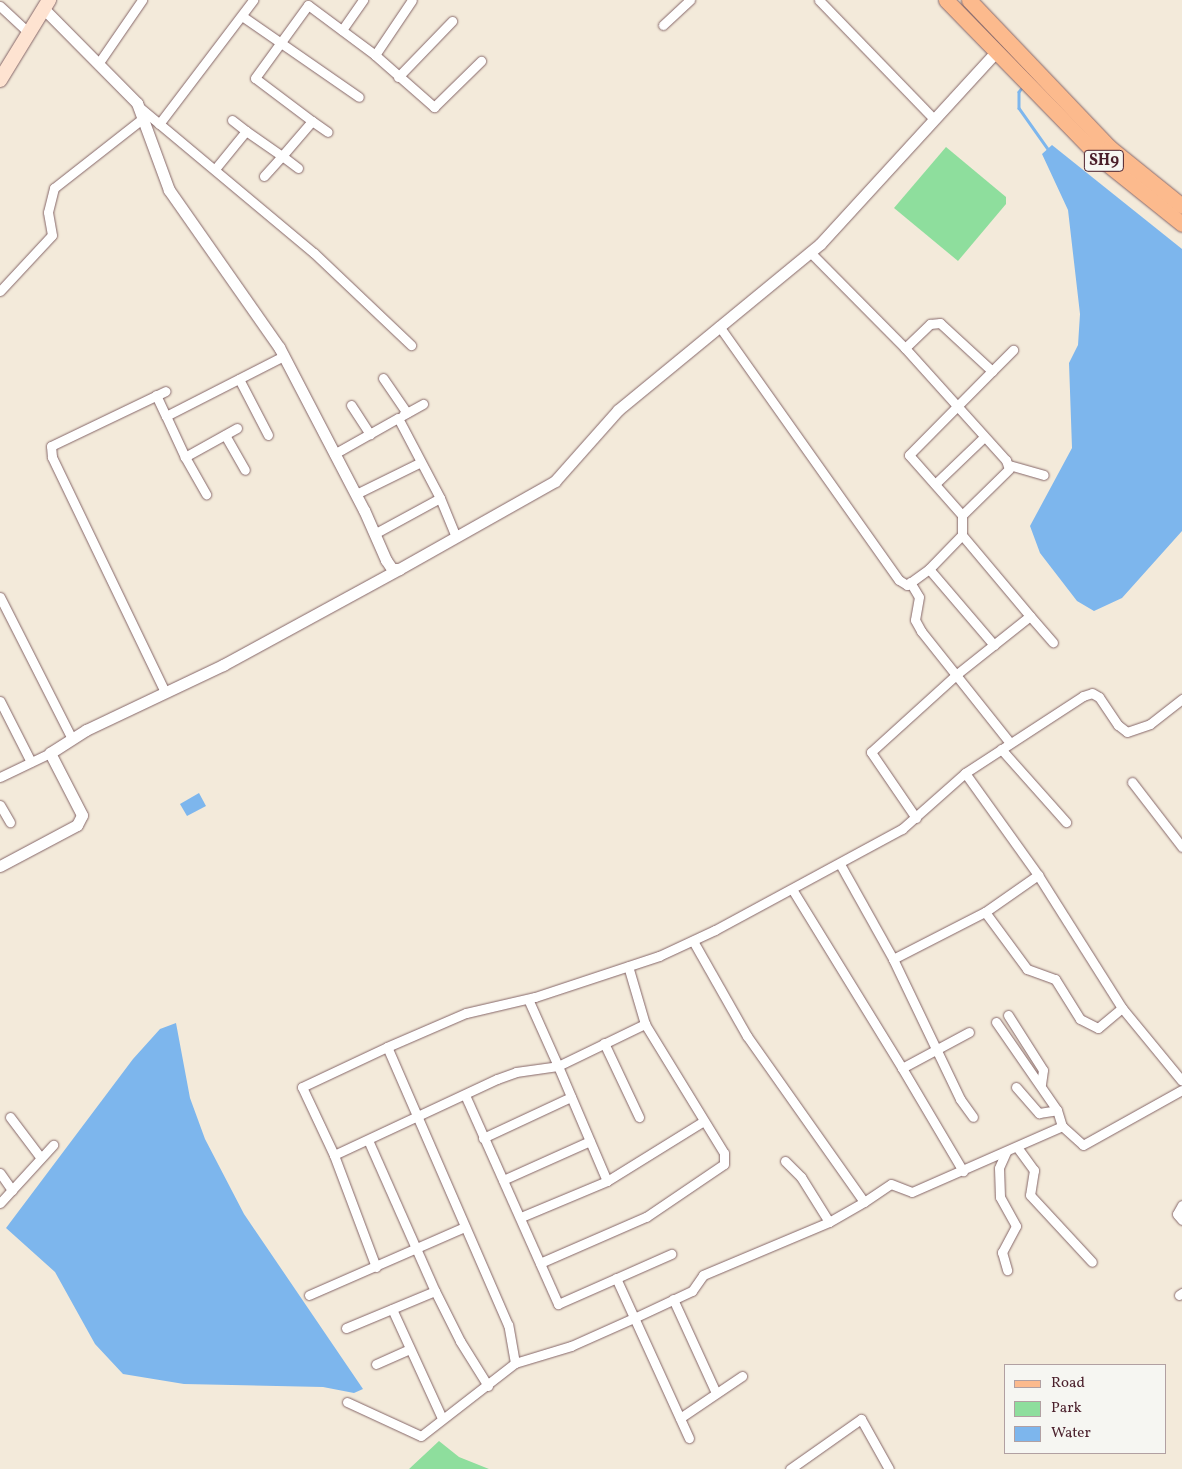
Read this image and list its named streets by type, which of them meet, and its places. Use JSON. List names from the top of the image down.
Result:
{
  "streets": {
    "main road": ["SH9"]
  },
  "legend": ["Road", "Park", "Water"]
}
